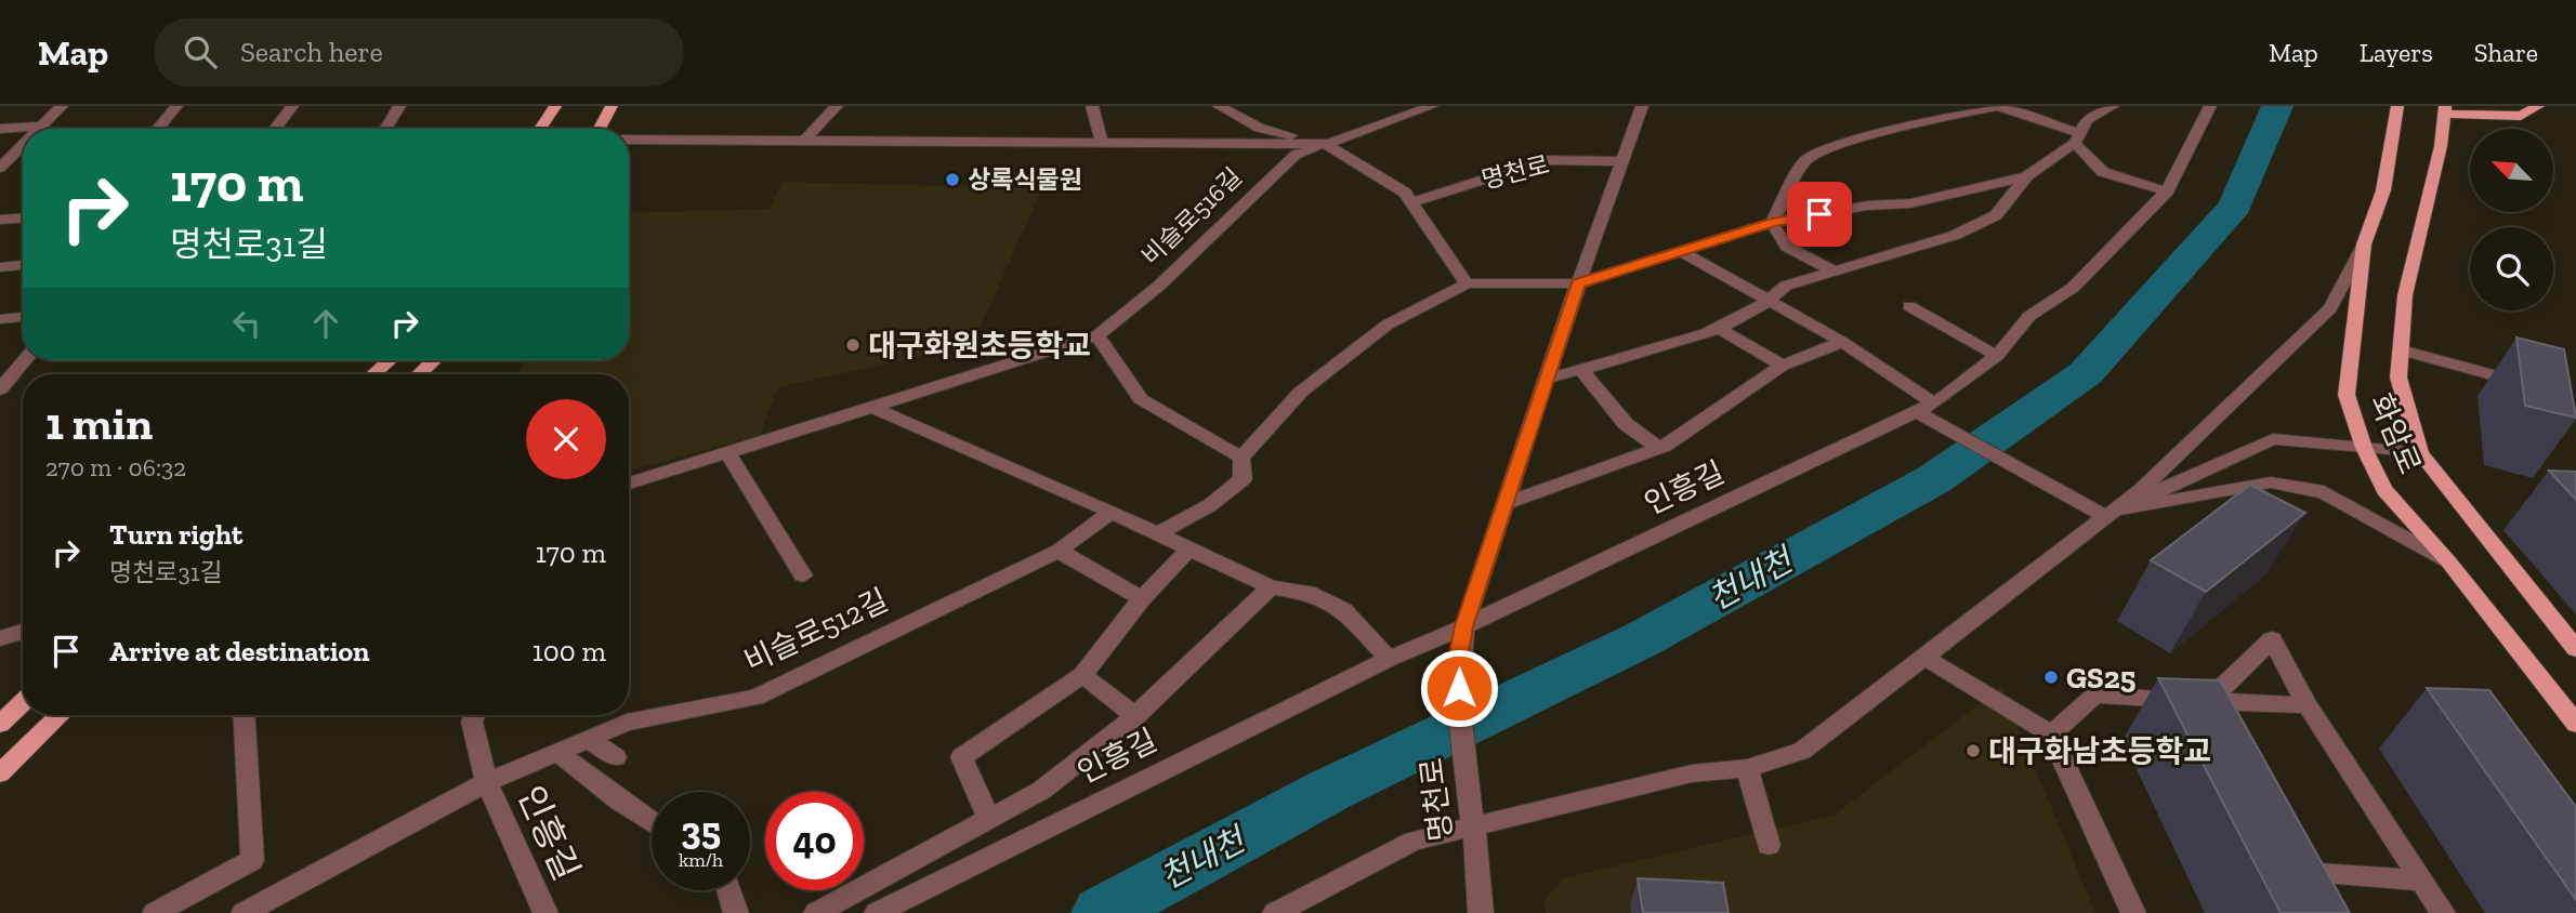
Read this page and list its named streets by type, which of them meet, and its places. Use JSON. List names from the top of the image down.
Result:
{
  "streets": {
    "main road": ["화암로"],
    "street": [
      "명천로",
      "비슬로516길",
      "인흥길",
      "비슬로512길"
    ]
  },
  "crossings": [
    ["명천로", "인흥길"],
    ["인흥길", "비슬로512길"]
  ],
  "water": ["천내천"],
  "places": [
    "상록식물원",
    "대구화원초등학교",
    "GS25",
    "대구화남초등학교"
  ],
  "north": "top left",
  "page": {
    "header": "Map",
    "search": "Search here",
    "nav": ["Map", "Layers", "Share"],
    "turn": ["170 m", "명천로31길"],
    "heading": ["1 min", "270 m · 06:32"],
    "list": [
      {
        "name": "Turn right",
        "note": "명천로31길",
        "value": "170 m"
      },
      {
        "name": "Arrive at destination",
        "value": "100 m"
      }
    ],
    "speed": "35 km/h",
    "limit": "40"
  }
}
